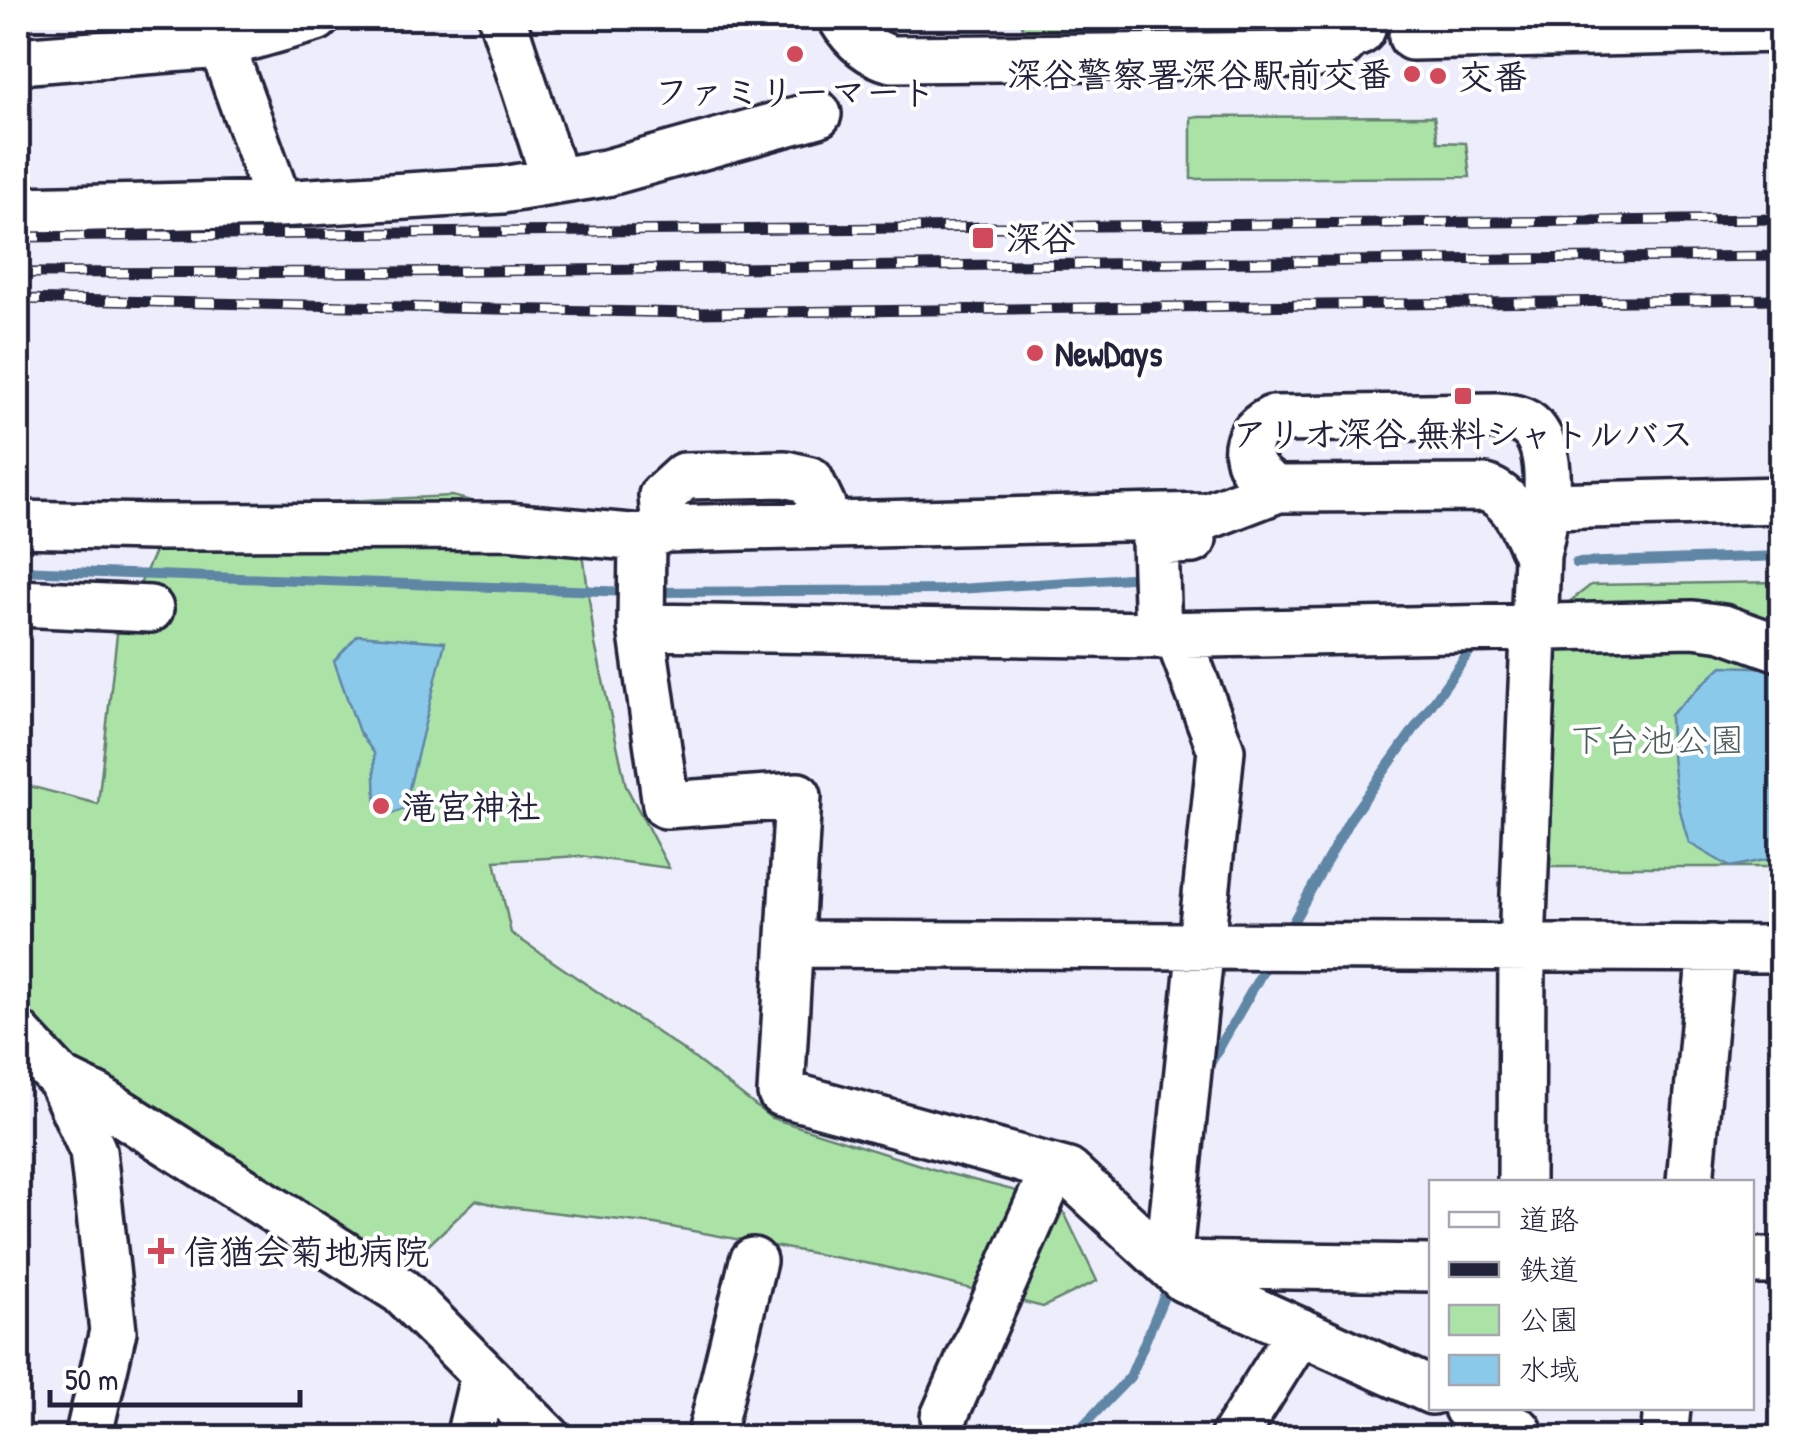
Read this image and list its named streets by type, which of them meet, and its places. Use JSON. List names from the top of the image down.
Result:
{
  "parks": ["下台池公園"],
  "places": {
    "other": [
      "ファミリーマート",
      "深谷警察署深谷駅前交番",
      "交番",
      "NewDays",
      "滝宮神社"
    ],
    "transit": ["深谷", "アリオ深谷 無料シャトルバス"],
    "health": ["信猶会菊地病院"]
  },
  "legend": [
    "道路",
    "鉄道",
    "公園",
    "水域"
  ],
  "scale_bar": "50 m"
}
